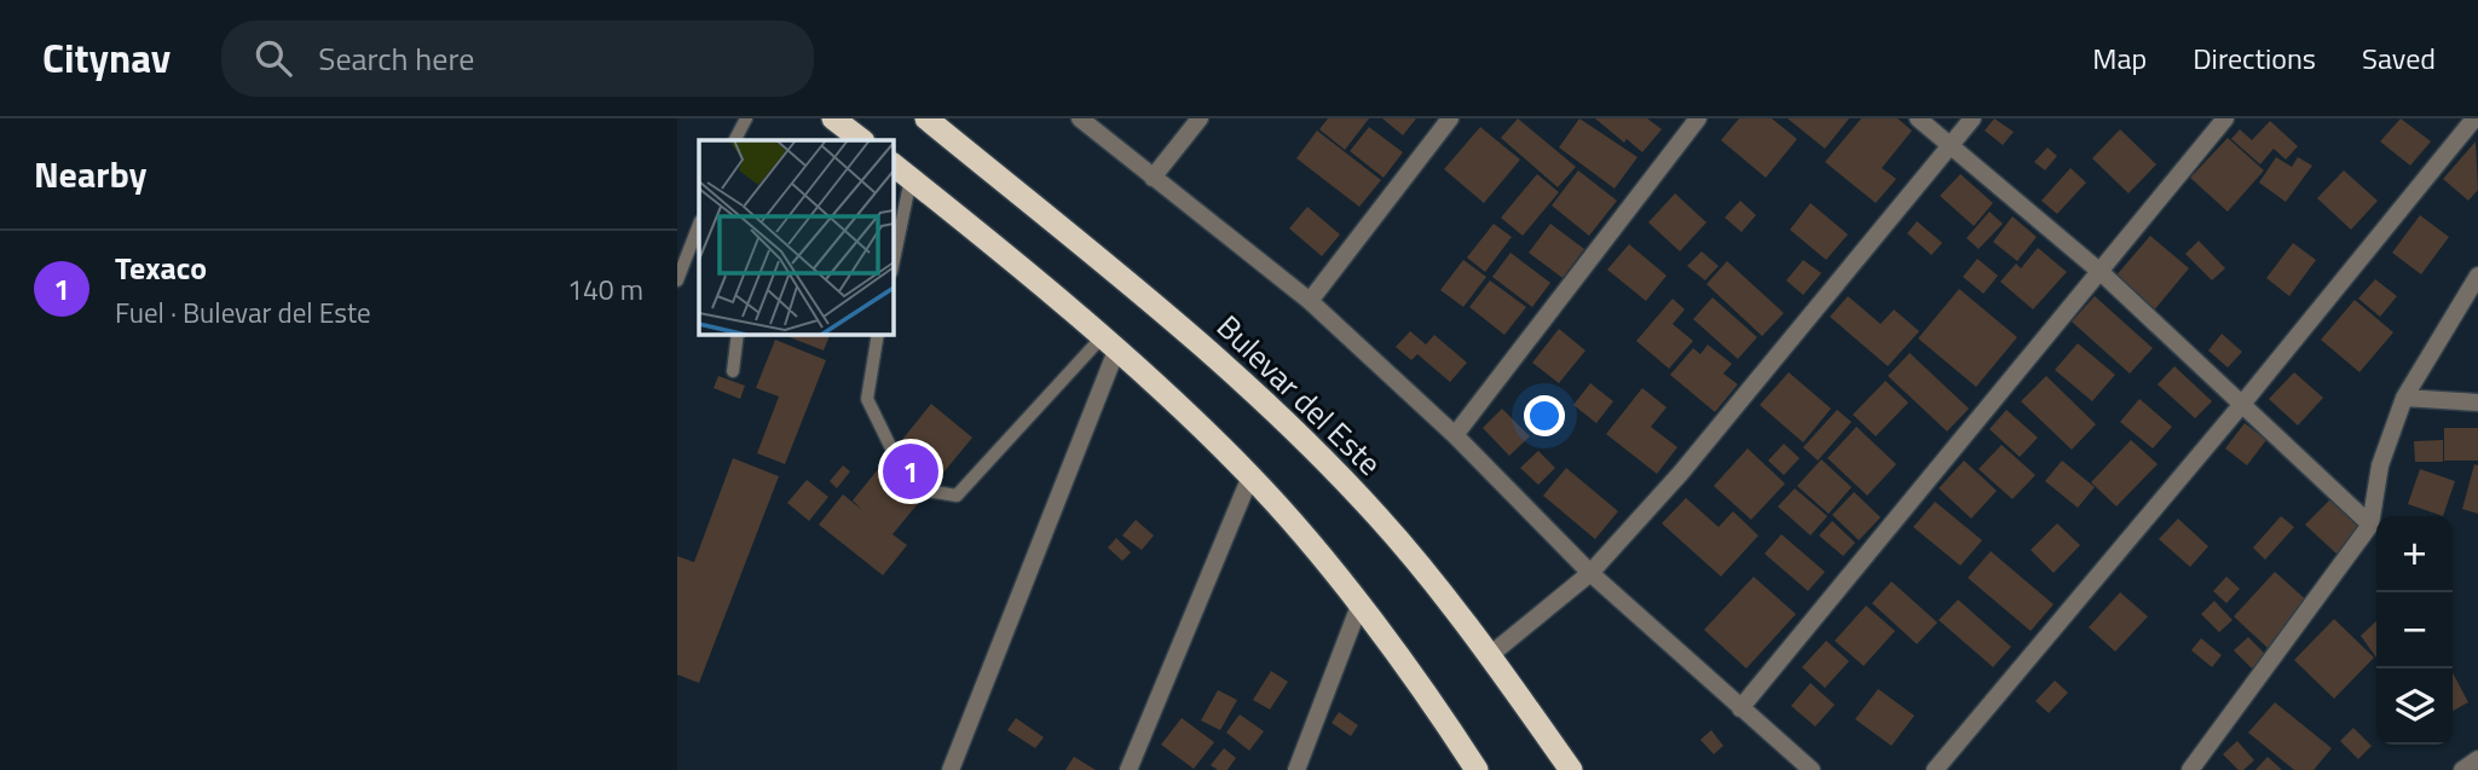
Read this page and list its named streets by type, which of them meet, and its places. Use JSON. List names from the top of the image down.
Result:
{
  "streets": {
    "highway": ["Bulevar del Este"]
  },
  "page": {
    "header": "Citynav",
    "search": "Search here",
    "nav": ["Map", "Directions", "Saved"],
    "heading": "Nearby",
    "list": [
      {
        "mark": "1",
        "name": "Texaco",
        "note": "Fuel · Bulevar del Este",
        "value": "140 m"
      }
    ],
    "pins": "1",
    "map_buttons": ["+", "−"]
  }
}
